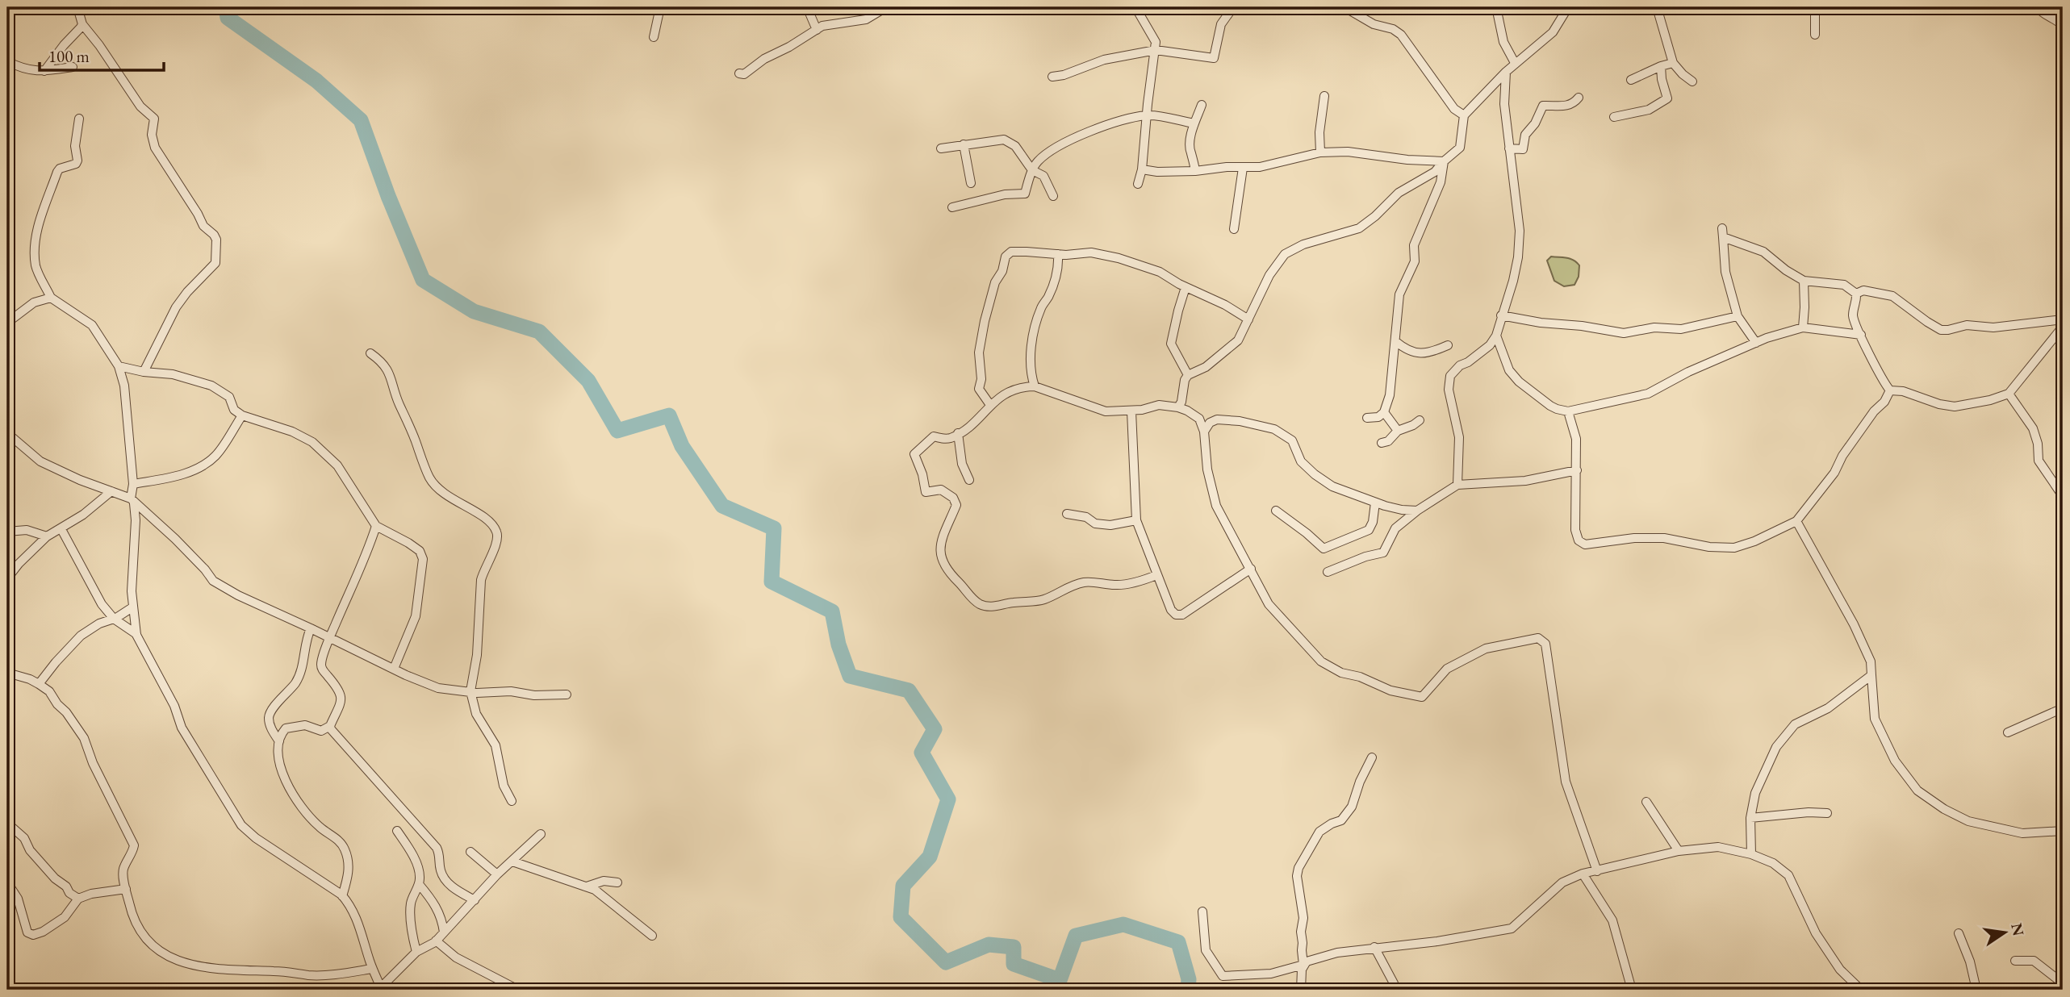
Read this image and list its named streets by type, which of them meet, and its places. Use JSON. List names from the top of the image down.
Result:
{
  "scale_bar": "100 m",
  "north": "right"
}
